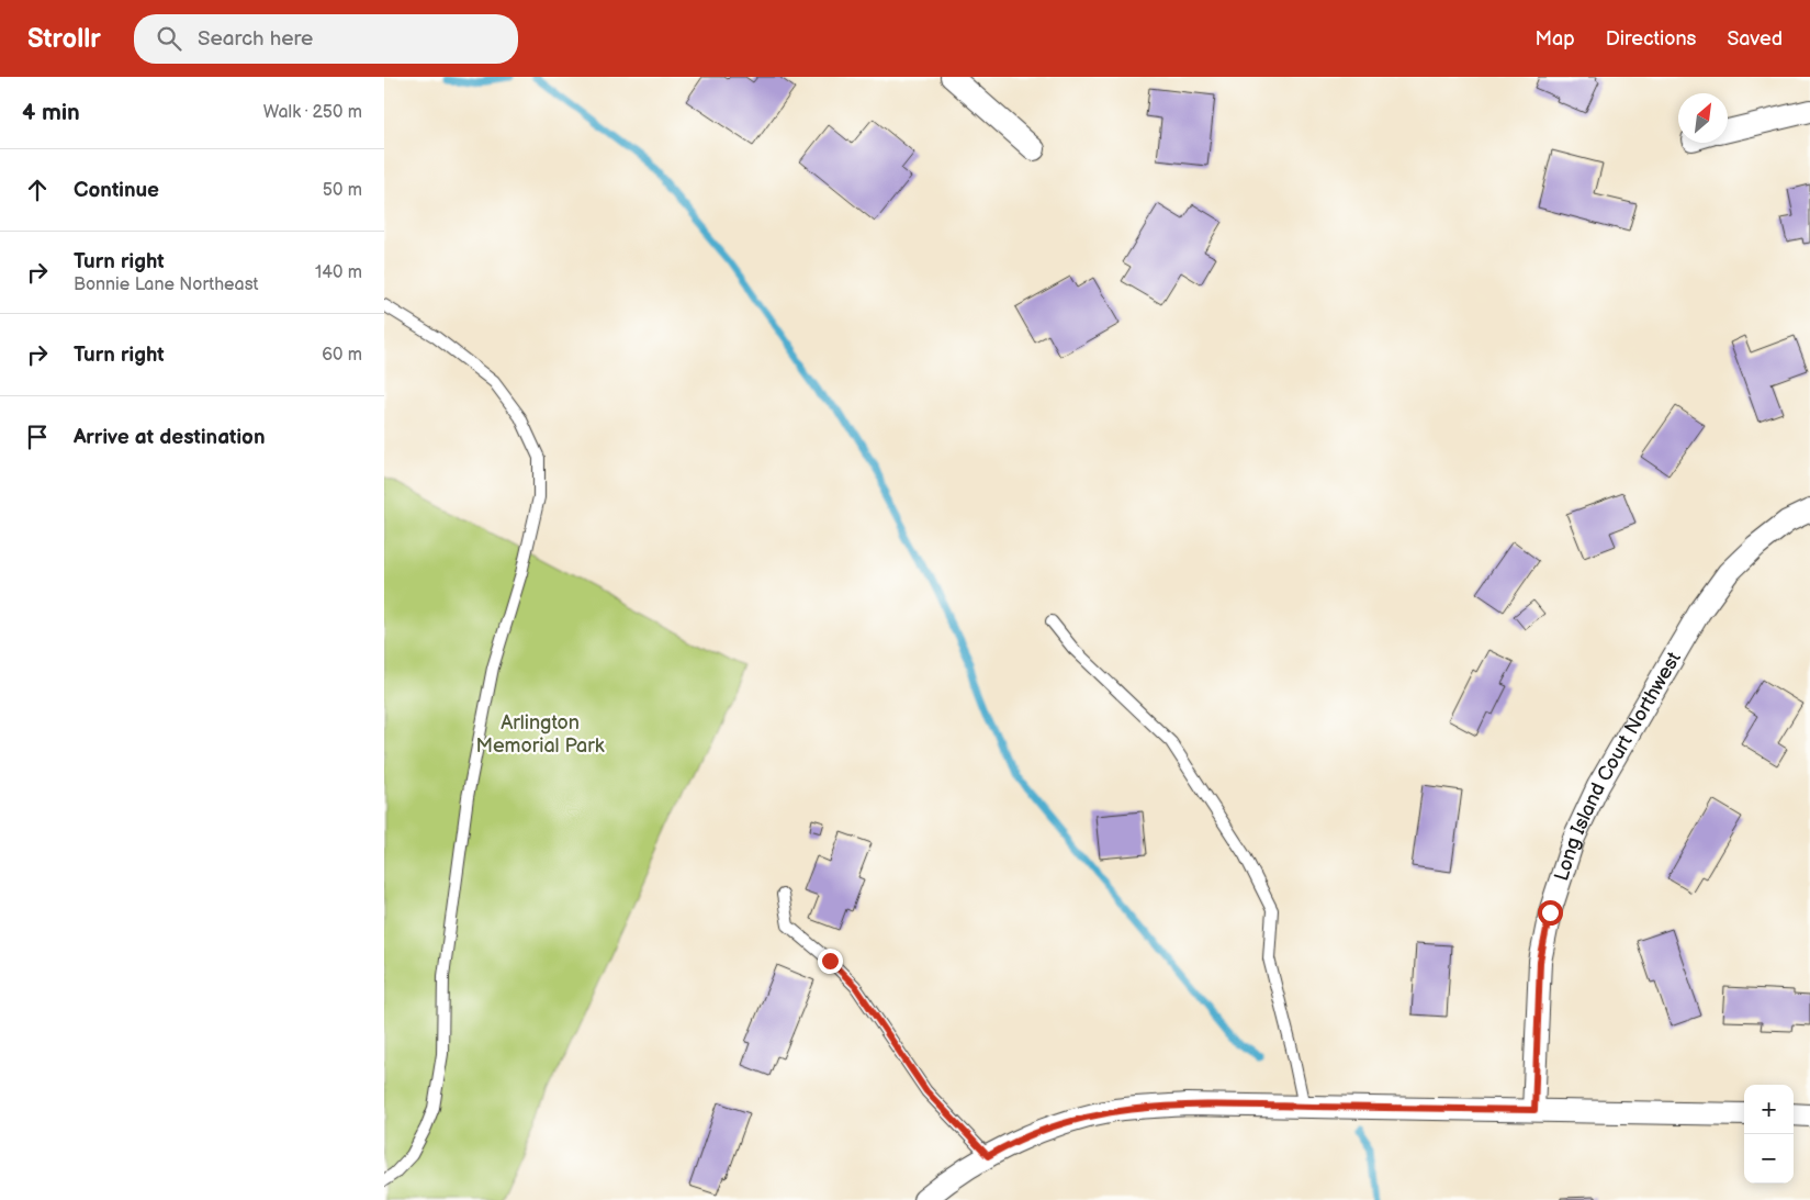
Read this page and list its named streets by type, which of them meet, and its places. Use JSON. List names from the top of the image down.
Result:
{
  "streets": {
    "street": ["Long Island Court Northwest"]
  },
  "parks": ["Arlington Memorial Park"],
  "north": "top right",
  "page": {
    "header": "Strollr",
    "search": "Search here",
    "nav": ["Map", "Directions", "Saved"],
    "heading": ["4 min", "Walk · 250 m"],
    "list": [
      ["Continue", "50 m"],
      ["Turn right", "Bonnie Lane Northeast", "140 m"],
      ["Turn right", "60 m"],
      "Arrive at destination"
    ],
    "map_buttons": ["+", "−"]
  }
}
